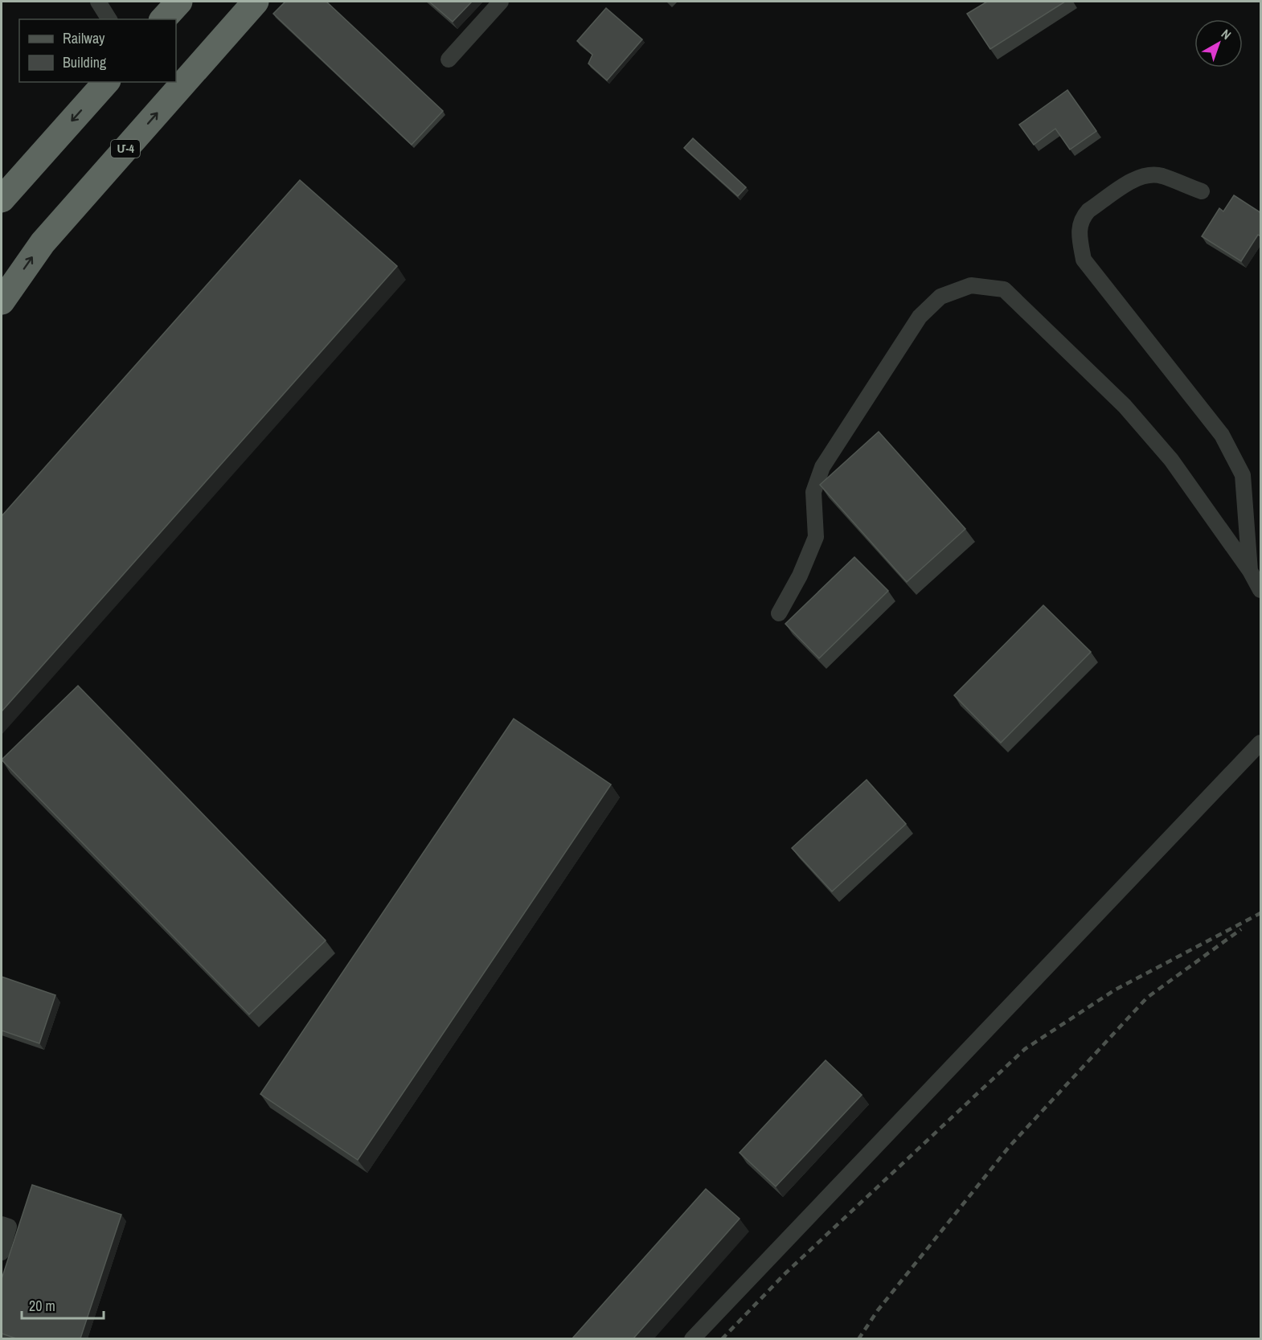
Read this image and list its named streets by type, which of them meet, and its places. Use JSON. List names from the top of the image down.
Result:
{
  "streets": {
    "highway": ["Մ-4"]
  },
  "legend": ["Railway", "Building"],
  "scale_bar": "20 m",
  "north": "top right"
}
